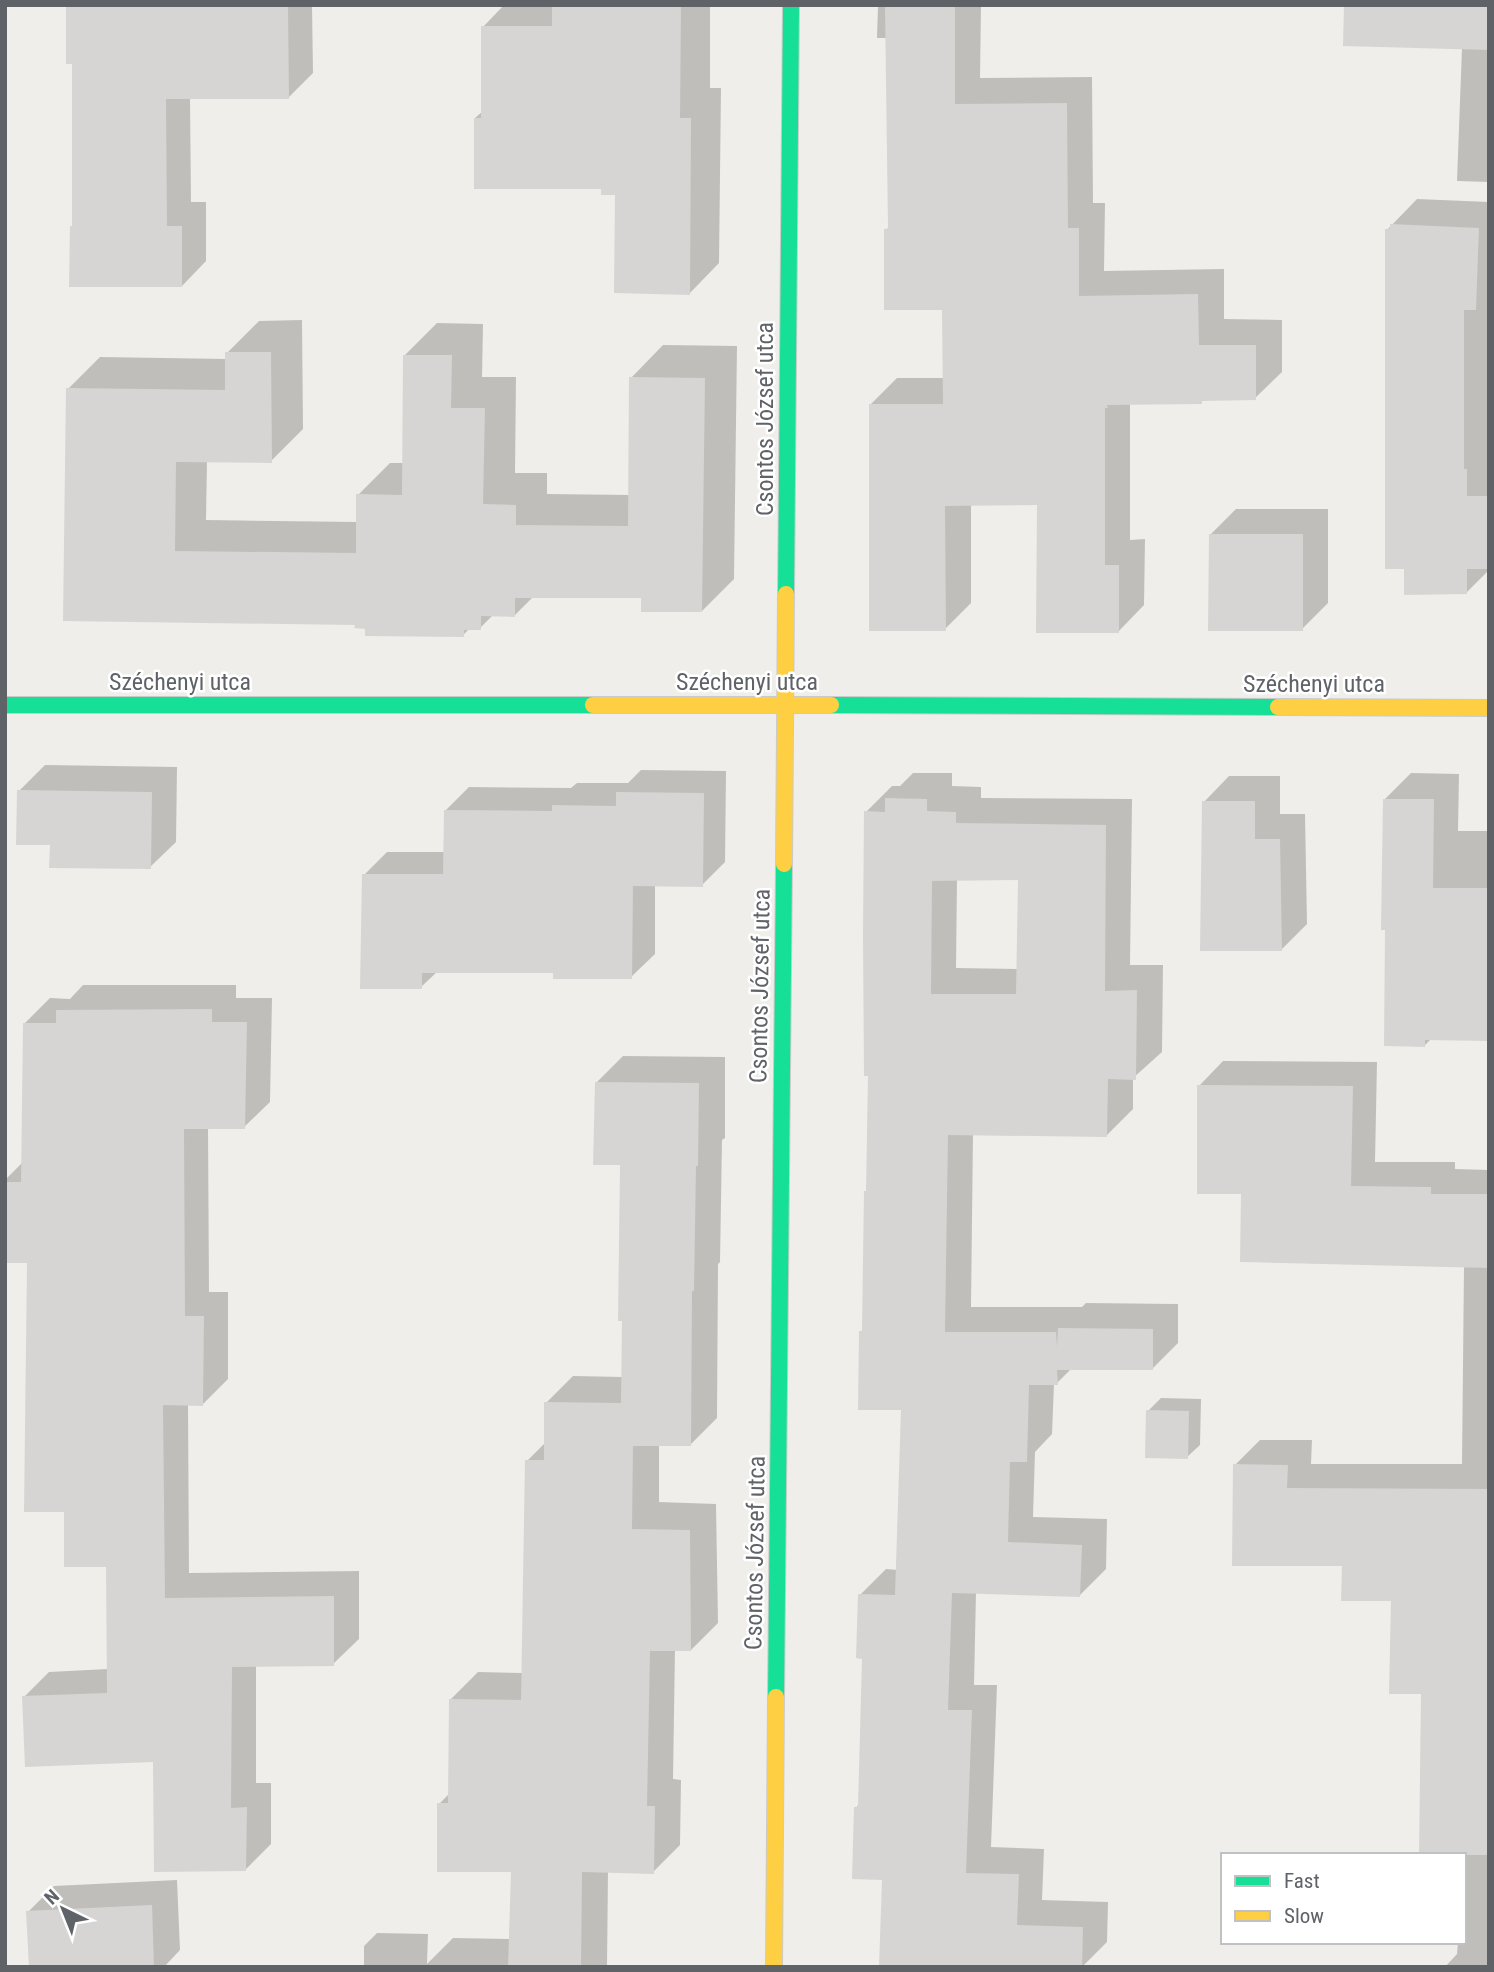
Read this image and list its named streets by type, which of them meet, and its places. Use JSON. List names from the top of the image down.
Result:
{
  "streets": {
    "street": ["Csontos József utca", "Széchenyi utca"]
  },
  "crossings": [
    ["Csontos József utca", "Széchenyi utca"]
  ],
  "legend": ["Fast", "Slow"],
  "north": "top left"
}
